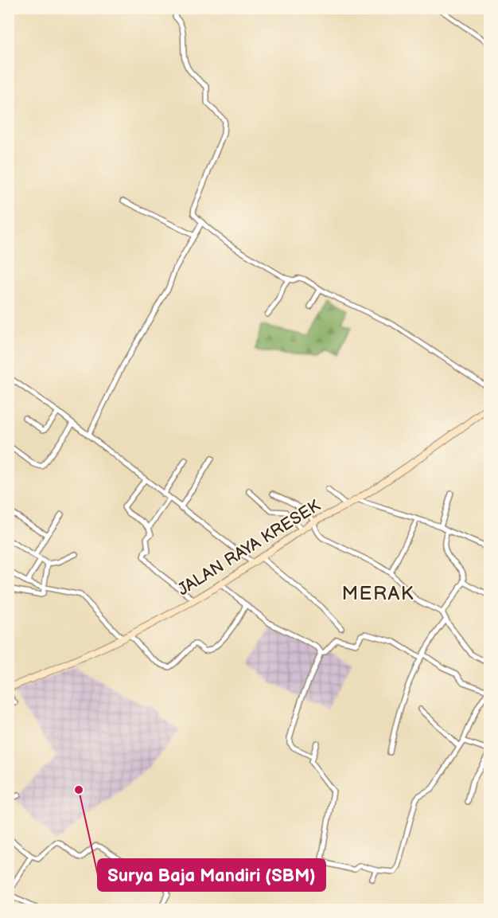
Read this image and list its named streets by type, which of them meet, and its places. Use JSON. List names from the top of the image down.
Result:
{
  "streets": {
    "main road": ["JALAN RAYA KRESEK"]
  },
  "districts": ["MERAK"],
  "places": ["Surya Baja Mandiri (SBM)"]
}
